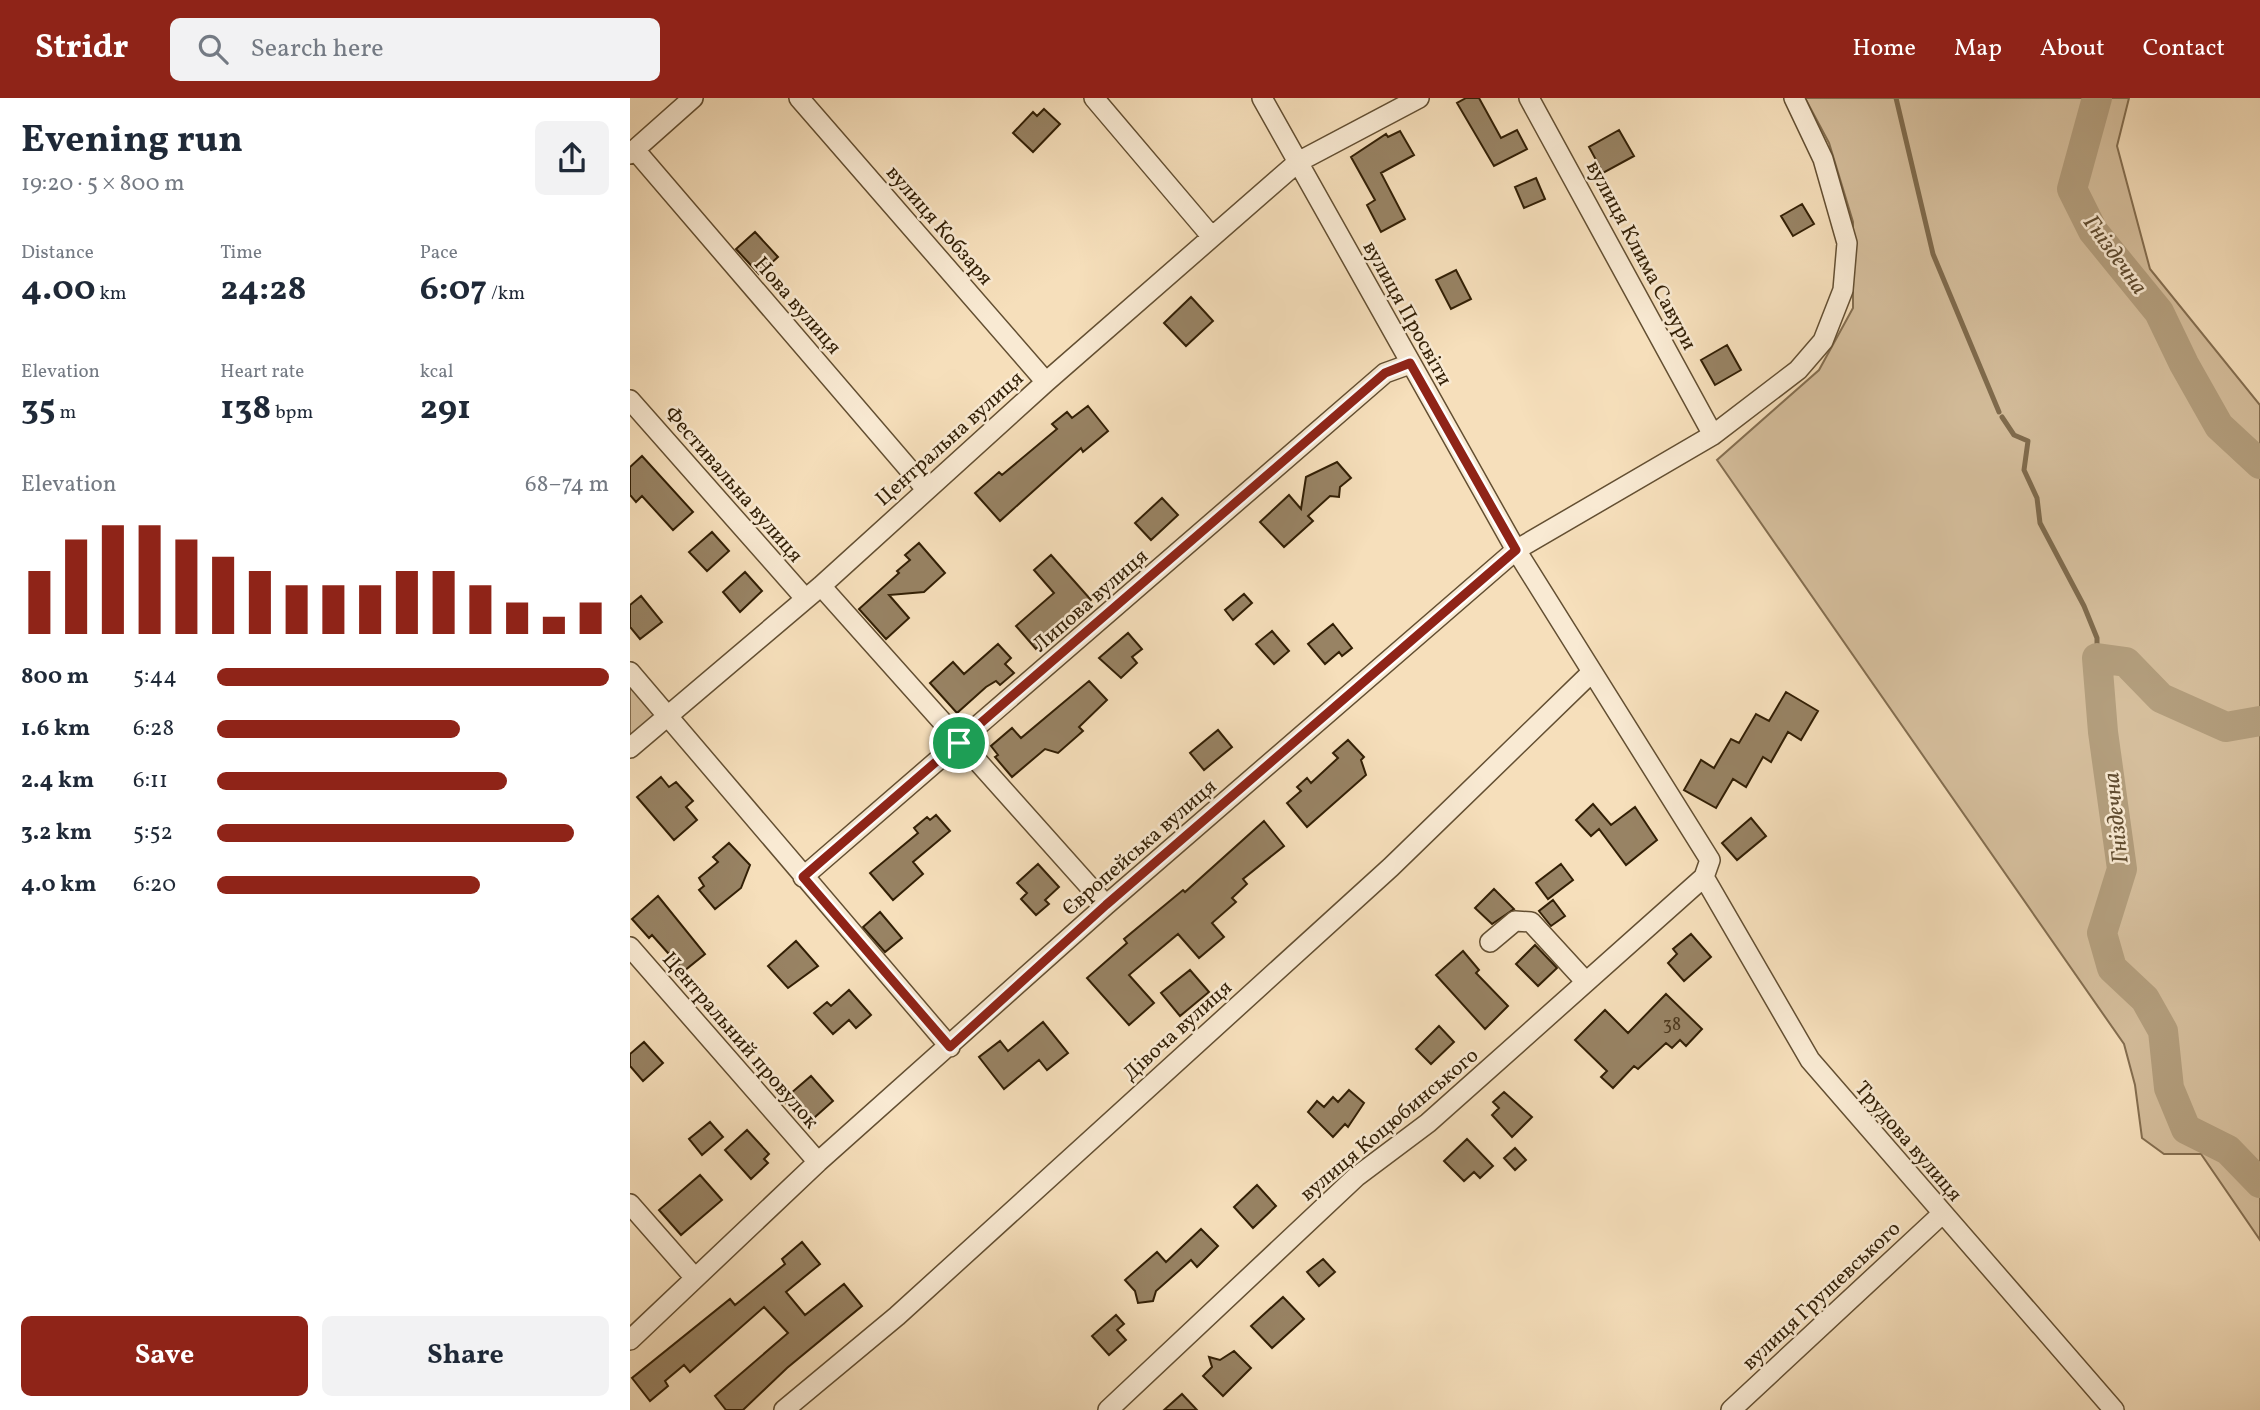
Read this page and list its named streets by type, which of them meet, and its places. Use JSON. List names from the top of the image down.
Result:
{
  "streets": {
    "street": [
      "вулиця Кобзаря",
      "вулиця Клима Савури",
      "Нова вулиця",
      "вулиця Просвіти",
      "Центральна вулиця",
      "Фестивальна вулиця",
      "Липова вулиця",
      "Європейська вулиця",
      "Дівоча вулиця",
      "Центральний провулок",
      "вулиця Коцюбинського",
      "Трудова вулиця",
      "вулиця Грушевського"
    ]
  },
  "crossings": [
    ["вулиця Кобзаря", "Центральна вулиця"],
    ["вулиця Клима Савури", "Європейська вулиця"],
    ["Нова вулиця", "Центральна вулиця"],
    ["вулиця Просвіти", "Центральна вулиця"],
    ["вулиця Просвіти", "Липова вулиця"],
    ["вулиця Просвіти", "Європейська вулиця"],
    ["вулиця Просвіти", "Дівоча вулиця"],
    ["вулиця Просвіти", "вулиця Коцюбинського"],
    ["вулиця Просвіти", "Трудова вулиця"],
    ["Центральна вулиця", "Фестивальна вулиця"],
    ["Європейська вулиця", "Центральний провулок"],
    ["вулиця Коцюбинського", "Трудова вулиця"],
    ["Трудова вулиця", "вулиця Грушевського"]
  ],
  "water": ["Гніздечна"],
  "house_numbers": ["38"],
  "page": {
    "header": "Stridr",
    "search": "Search here",
    "nav": [
      "Home",
      "Map",
      "About",
      "Contact"
    ],
    "heading": ["Evening run", "19:20 · 5 × 800 m"],
    "stats": [
      ["Distance", "4.00 km"],
      ["Time", "24:28"],
      ["Pace", "6:07 /km"],
      ["Elevation", "35 m"],
      ["Heart rate", "138 bpm"],
      ["kcal", "291"]
    ],
    "chart": ["Elevation", "68–74 m"],
    "list": [
      {
        "name": "800 m",
        "note": "5:44"
      },
      {
        "name": "1.6 km",
        "note": "6:28"
      },
      {
        "name": "2.4 km",
        "note": "6:11"
      },
      {
        "name": "3.2 km",
        "note": "5:52"
      },
      {
        "name": "4.0 km",
        "note": "6:20"
      }
    ],
    "buttons": ["Save", "Share"]
  }
}
